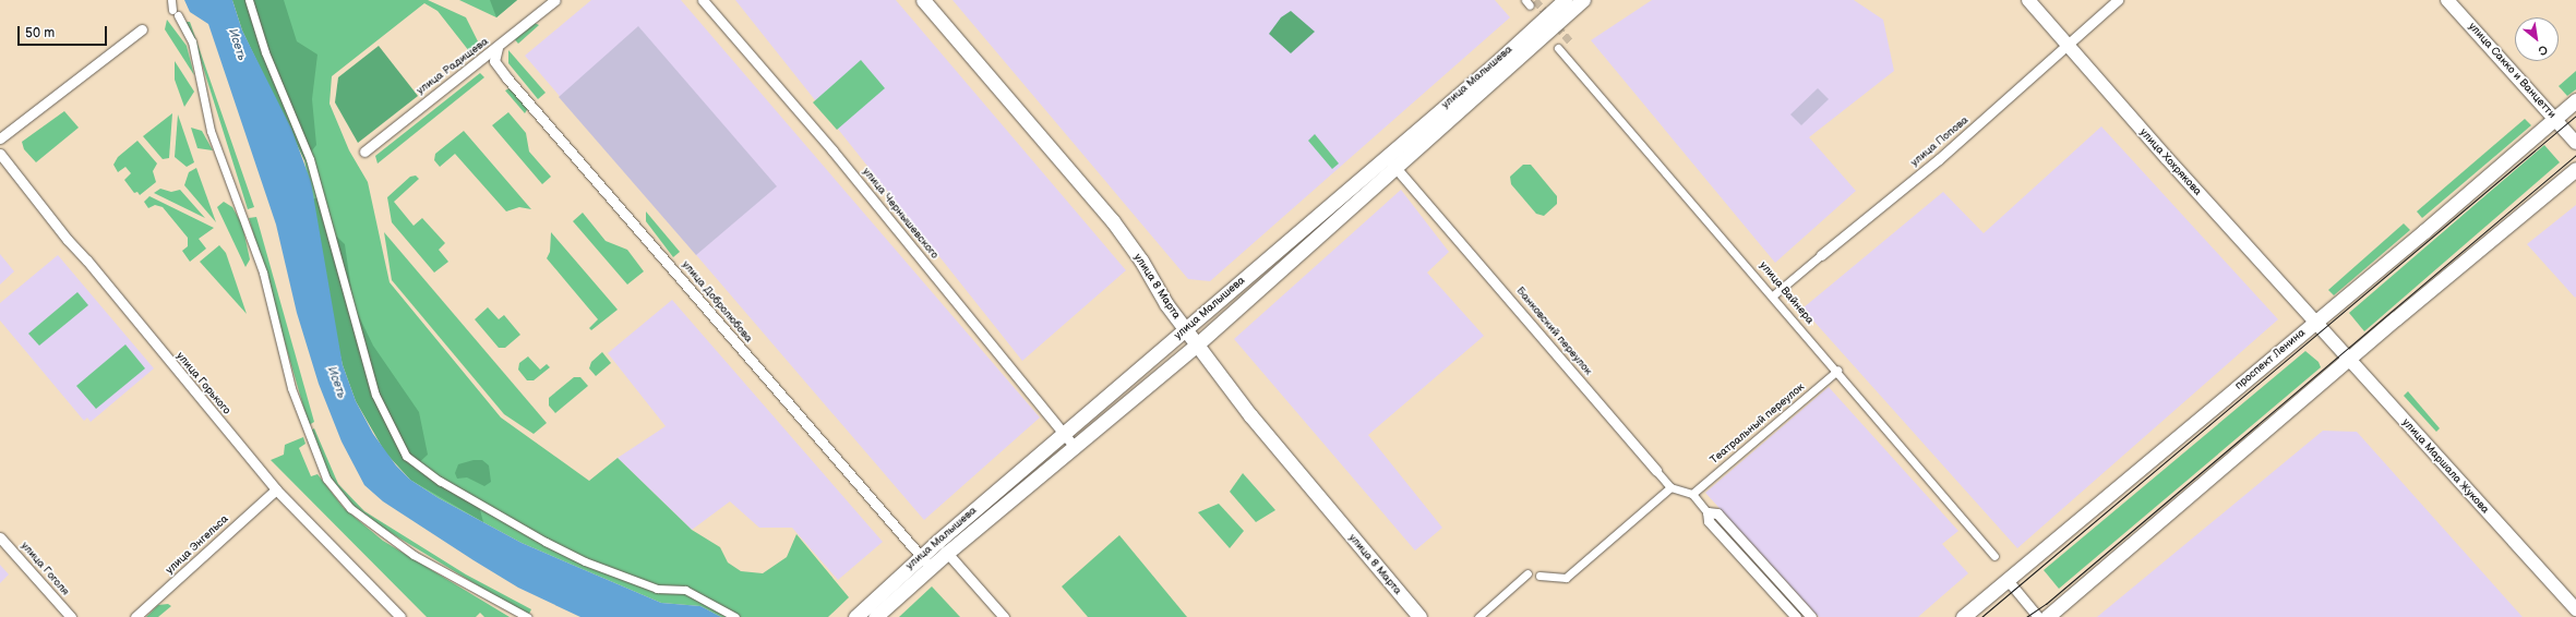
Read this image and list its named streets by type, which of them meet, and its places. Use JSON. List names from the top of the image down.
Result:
{
  "streets": {
    "main road": ["улица Малышева", "улица 8 Марта", "проспект Ленина"],
    "street": [
      "улица Радищева",
      "улица Сакко и Ванцетти",
      "улица Попова",
      "улица Хохрякова",
      "улица Чернышевского",
      "улица Вайнера",
      "улица Добролюбова",
      "Банковский переулок",
      "улица Горького",
      "Театральный переулок",
      "улица Маршала Жукова",
      "улица Энгельса",
      "улица Гоголя"
    ]
  },
  "crossings": [
    ["улица Радищева", "улица Добролюбова"],
    ["улица Сакко и Ванцетти", "проспект Ленина"],
    ["улица Малышева", "улица Чернышевского"],
    ["улица Малышева", "улица 8 Марта"],
    ["улица Малышева", "улица Добролюбова"],
    ["улица Малышева", "Банковский переулок"],
    ["улица Попова", "улица Хохрякова"],
    ["улица Попова", "улица Вайнера"],
    ["улица Хохрякова", "проспект Ленина"],
    ["улица Хохрякова", "улица Маршала Жукова"],
    ["улица Вайнера", "Театральный переулок"],
    ["проспект Ленина", "улица Маршала Жукова"],
    ["улица Горького", "улица Энгельса"]
  ],
  "water": ["Исеть"],
  "scale_bar": "50 m",
  "north": "bottom right"
}
